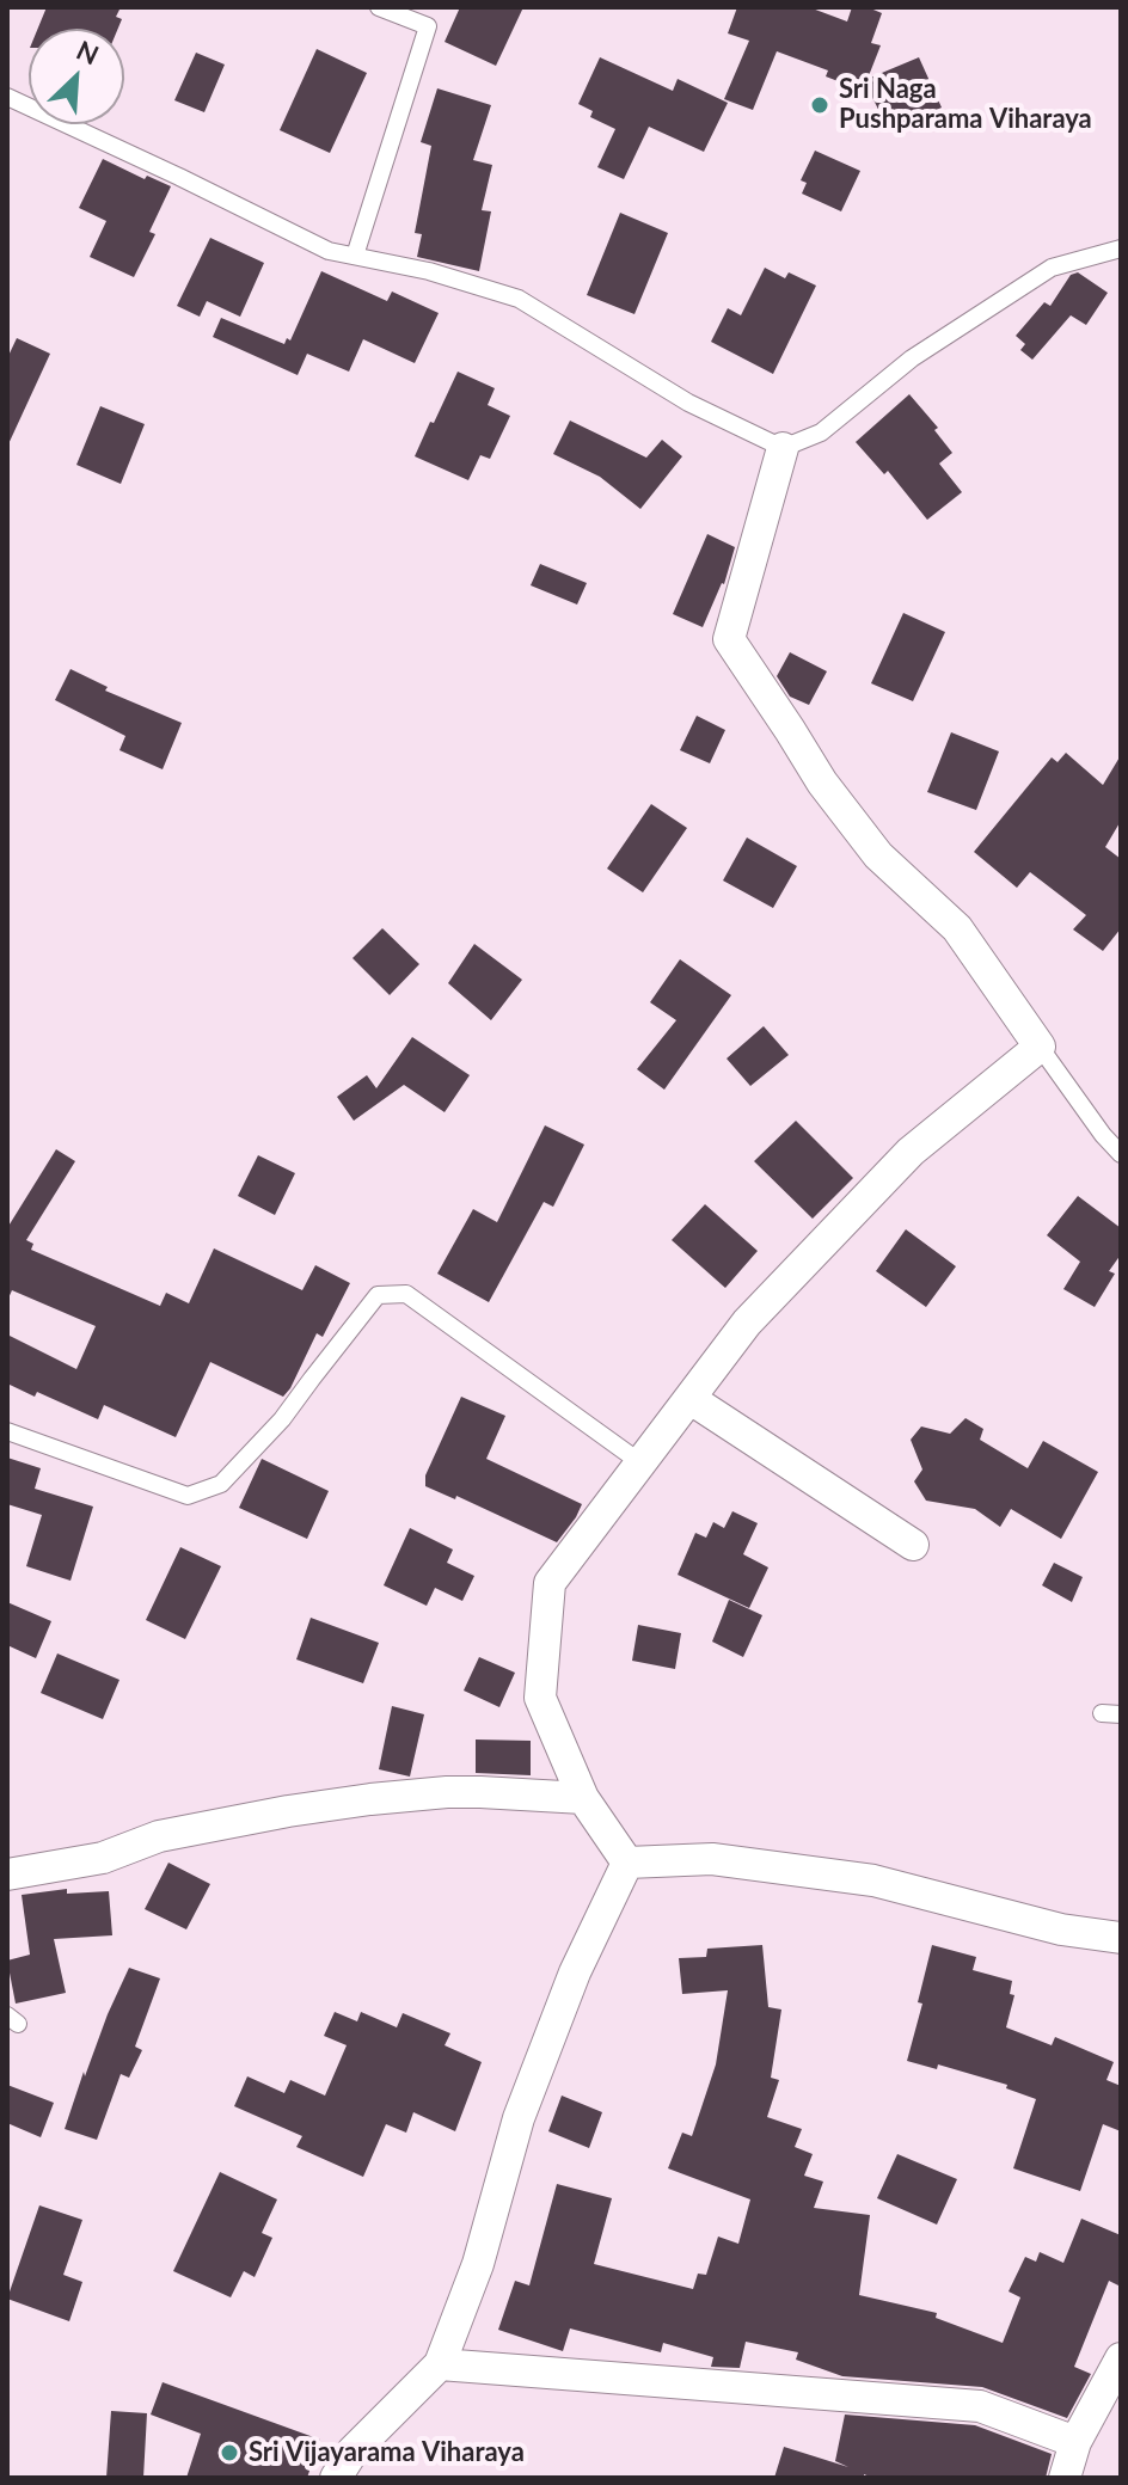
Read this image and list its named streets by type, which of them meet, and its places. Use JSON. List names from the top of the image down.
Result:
{
  "places": ["Sri Naga Pushparama Viharaya", "Sri Vijayarama Viharaya"],
  "north": "top right"
}
